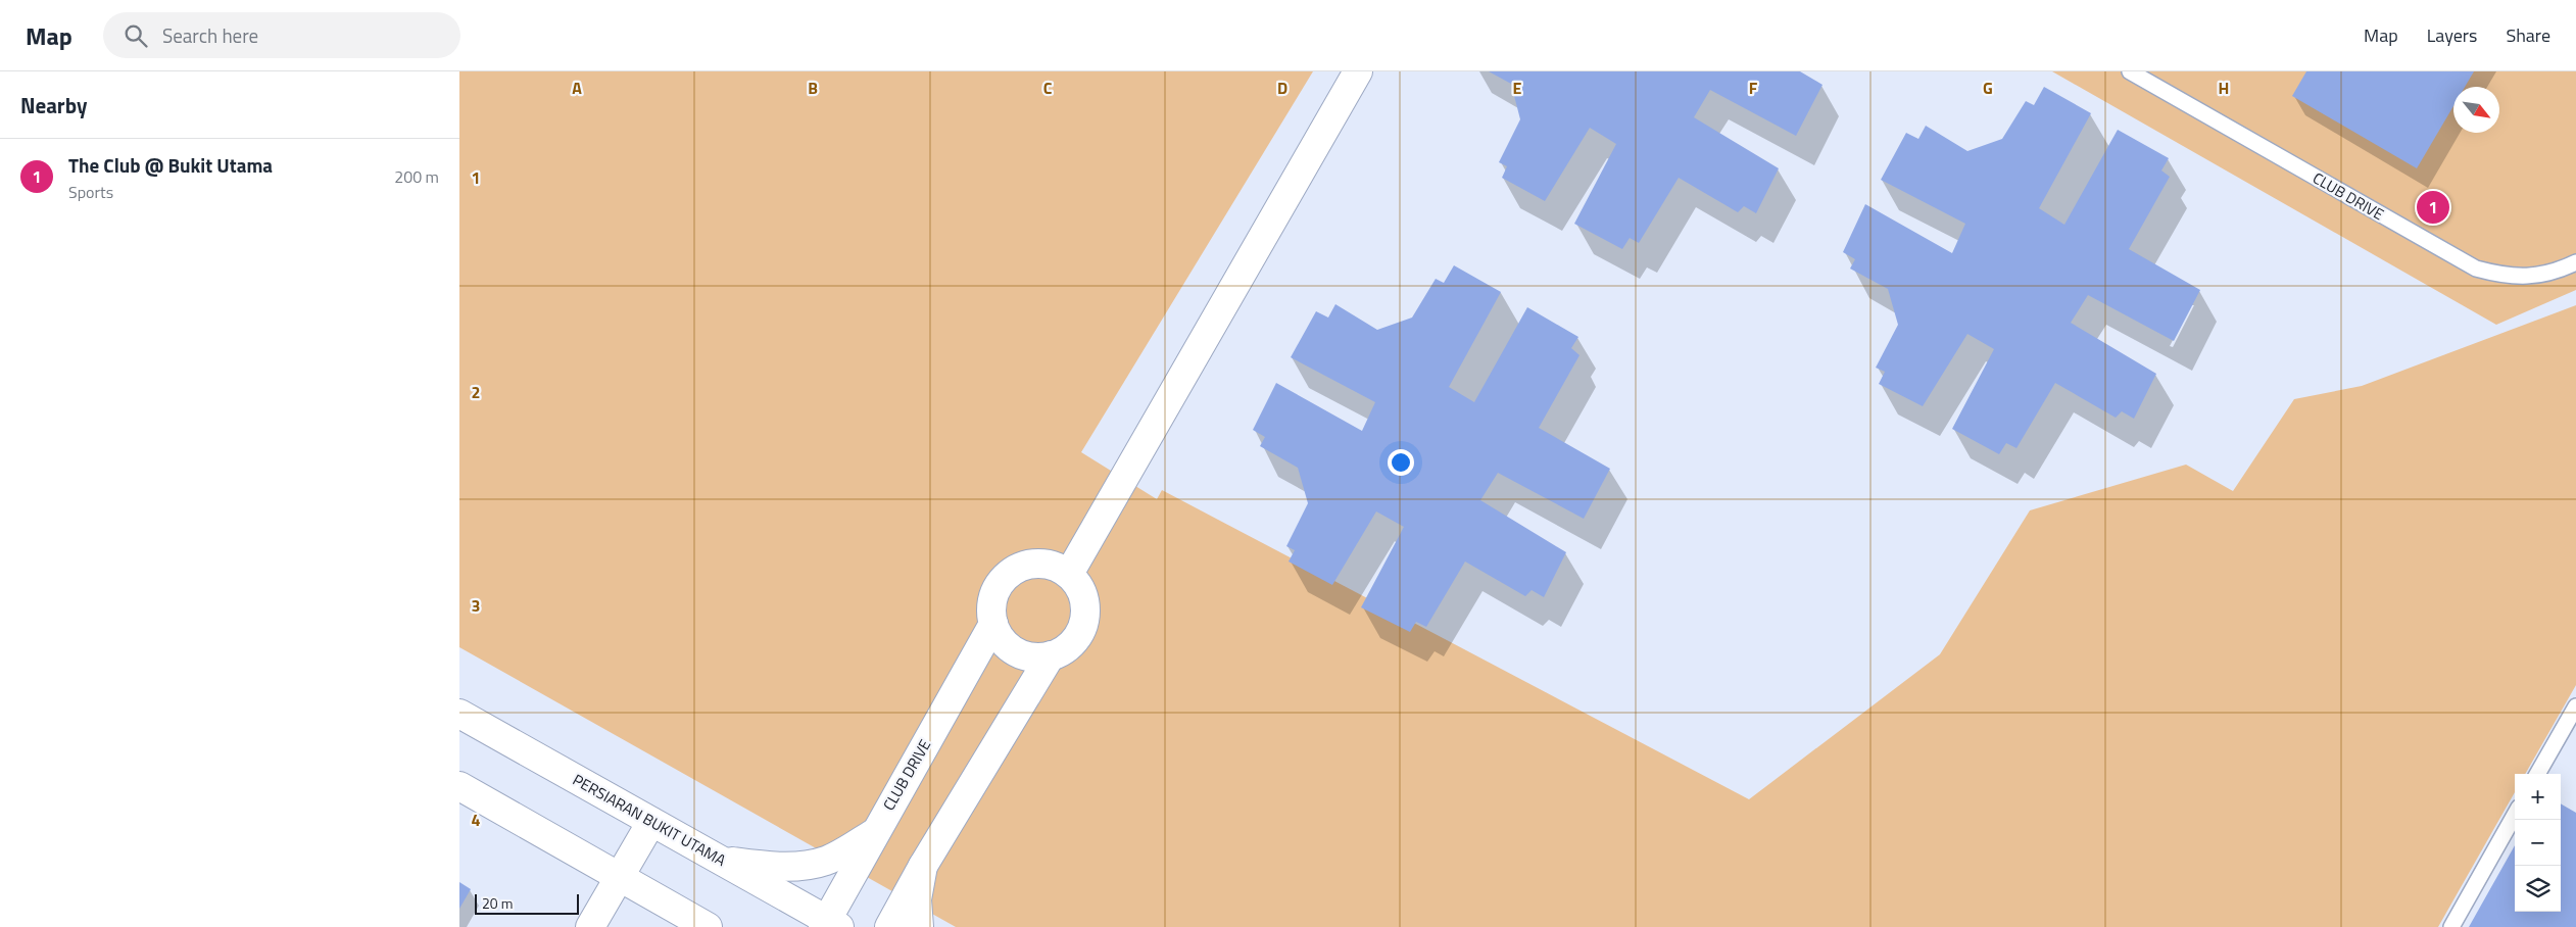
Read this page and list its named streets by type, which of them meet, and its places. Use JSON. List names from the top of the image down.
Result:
{
  "streets": {
    "street": ["CLUB DRIVE", "PERSIARAN BUKIT UTAMA"]
  },
  "crossings": [
    ["CLUB DRIVE", "PERSIARAN BUKIT UTAMA"]
  ],
  "scale_bar": "20 m",
  "north": "bottom right",
  "page": {
    "header": "Map",
    "search": "Search here",
    "nav": ["Map", "Layers", "Share"],
    "heading": "Nearby",
    "list": [
      {
        "mark": "1",
        "name": "The Club @ Bukit Utama",
        "note": "Sports",
        "value": "200 m"
      }
    ],
    "pins": "1",
    "map_buttons": ["+", "−"],
    "scale": "20 m"
  },
  "grid": {
    "columns": [
      "A",
      "B",
      "C",
      "D",
      "E",
      "F",
      "G",
      "H"
    ],
    "rows": [
      "1",
      "2",
      "3",
      "4"
    ]
  }
}
